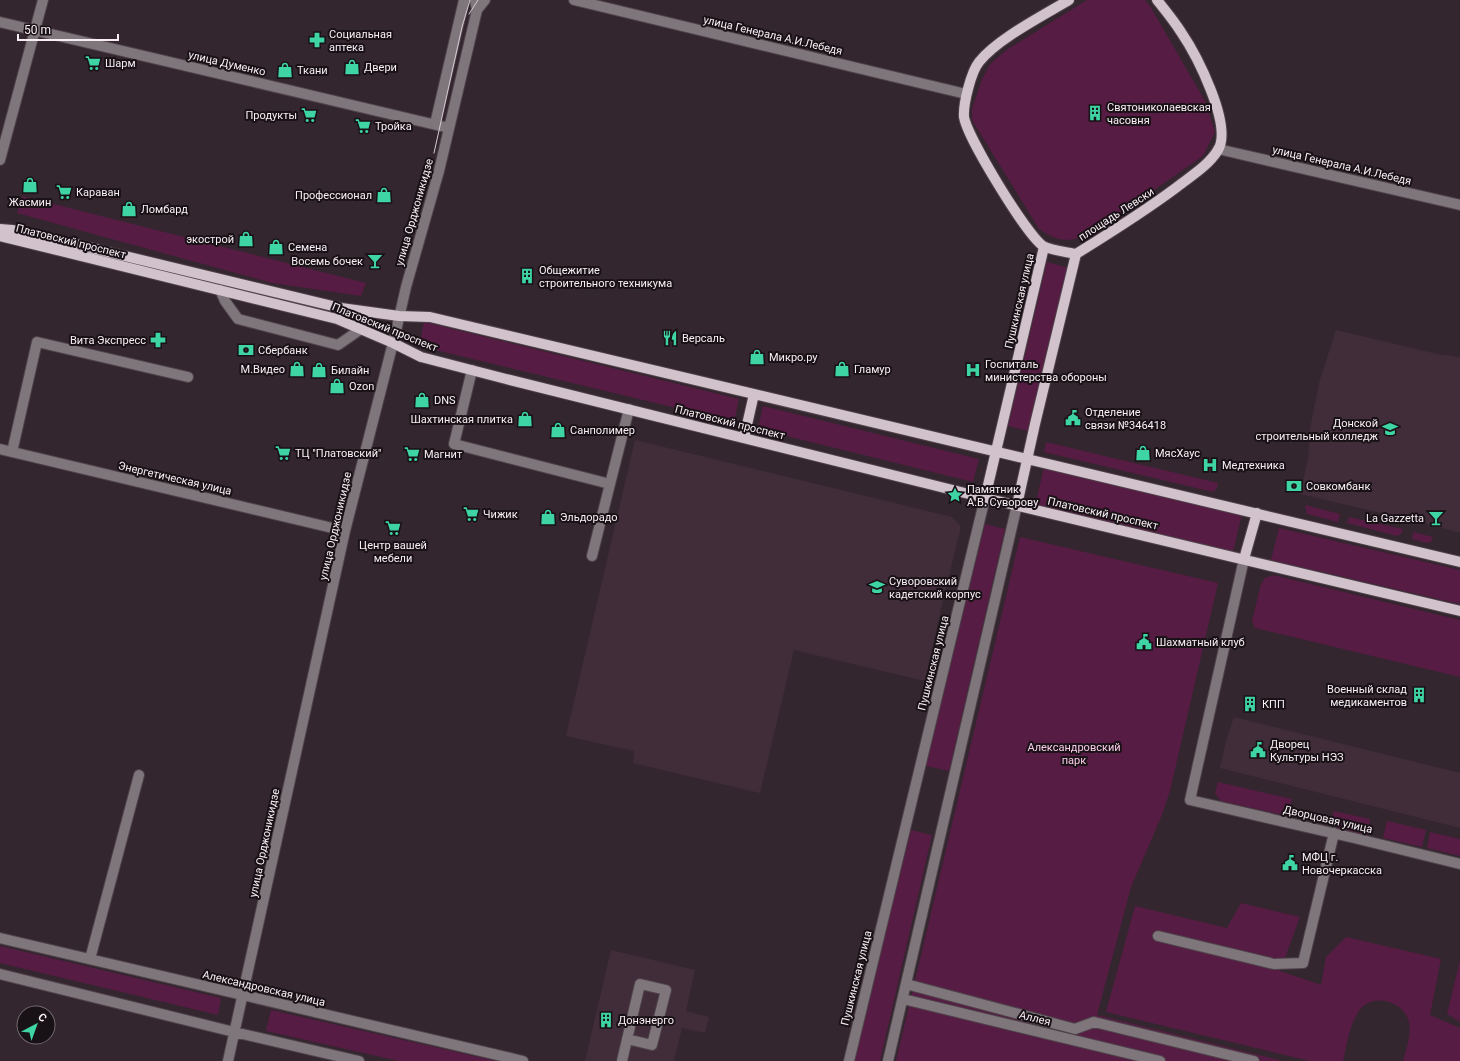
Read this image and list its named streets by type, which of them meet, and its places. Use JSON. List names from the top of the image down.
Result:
{
  "streets": {
    "main road": ["площадь Левски", "Платовский проспект", "Пушкинская улица"],
    "street": [
      "улица Генерала А.И.Лебедя",
      "улица Думенко",
      "улица Орджоникидзе",
      "Энергетическая улица",
      "Дворцовая улица",
      "Александровская улица",
      "Аллея"
    ]
  },
  "crossings": [
    ["улица Генерала А.И.Лебедя", "площадь Левски"],
    ["улица Думенко", "улица Орджоникидзе"],
    ["улица Орджоникидзе", "Платовский проспект"],
    ["улица Орджоникидзе", "Энергетическая улица"],
    ["улица Орджоникидзе", "Александровская улица"],
    ["площадь Левски", "Пушкинская улица"],
    ["Платовский проспект", "Пушкинская улица"],
    ["Платовский проспект", "Дворцовая улица"]
  ],
  "parks": ["Александровский парк"],
  "places": {
    "pharmacy": ["Социальная аптека", "Вита Экспресс"],
    "supermarket": [
      "Шарм",
      "Продукты",
      "Тройка",
      "Караван",
      "ТЦ \"Платовский\"",
      "Магнит",
      "Чижик",
      "Центр вашей мебели"
    ],
    "shop": [
      "Двери",
      "Ткани",
      "Жасмин",
      "Профессионал",
      "Ломбард",
      "экострой",
      "Семена",
      "Микро.ру",
      "М.Видео",
      "Гламур",
      "Билайн",
      "Ozon",
      "DNS",
      "Шахтинская плитка",
      "Санполимер",
      "МясХаус",
      "Эльдорадо"
    ],
    "building": [
      "Святониколаевская часовня",
      "Общежитие строительного техникума",
      "Военный склад медикаментов",
      "КПП",
      "Донэнерго"
    ],
    "bar": ["Восемь бочек", "La Gazzetta"],
    "restaurant": ["Версаль"],
    "bank": ["Сбербанк", "Совкомбанк"],
    "hospital": ["Госпиталь министерства обороны", "Медтехника"],
    "public building": [
      "Отделение связи №346418",
      "Шахматный клуб",
      "Дворец Культуры НЭЗ",
      "МФЦ г. Новочеркасска"
    ],
    "school or university": ["Донской строительный колледж", "Суворовский кадетский корпус"],
    "place": ["Памятник А.В. Суворову"]
  },
  "scale_bar": "50 m",
  "north": "top right"
}
